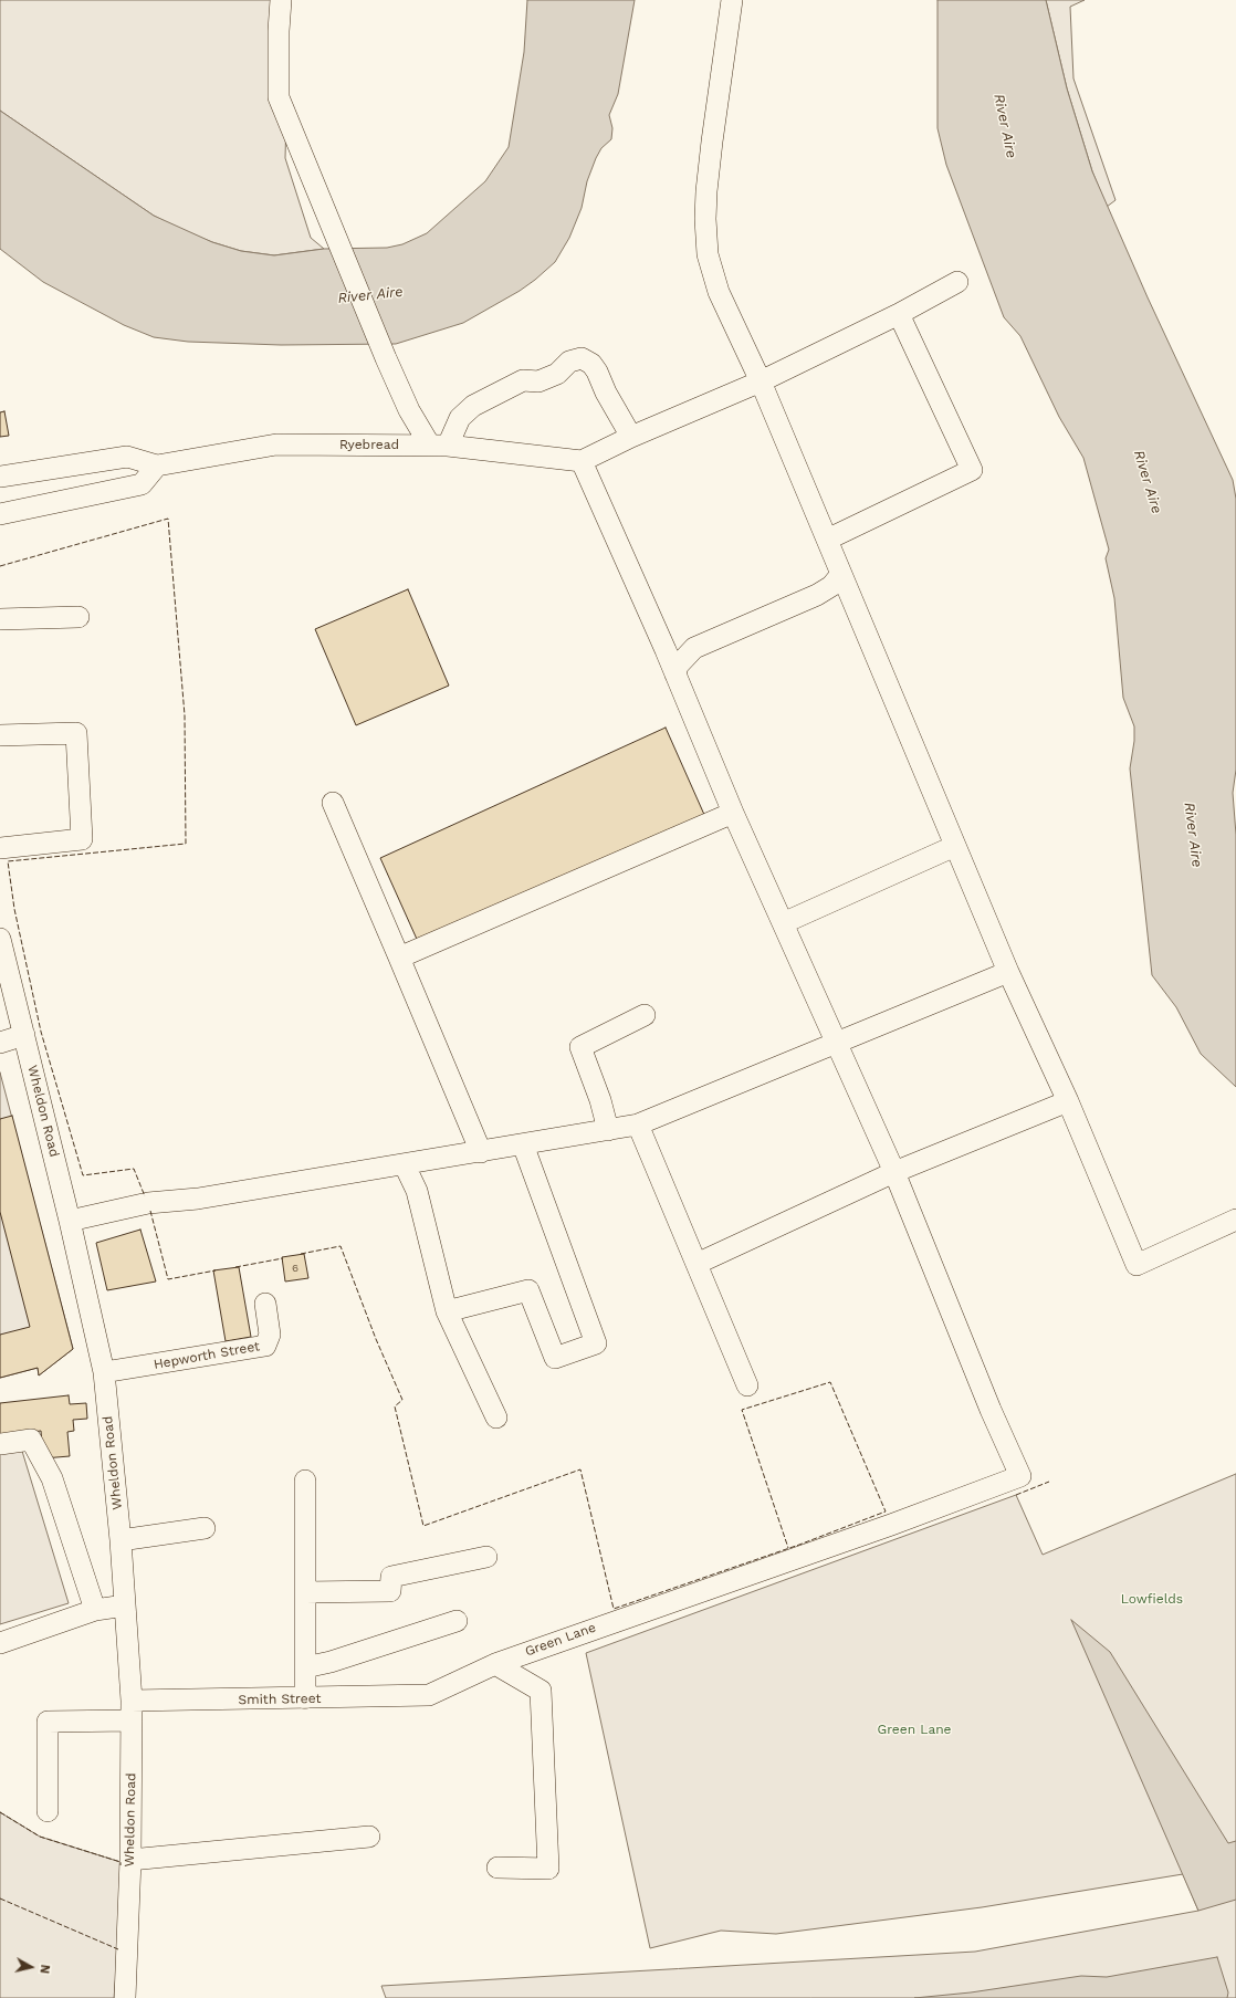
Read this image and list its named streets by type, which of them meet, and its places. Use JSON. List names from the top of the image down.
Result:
{
  "streets": {
    "street": [
      "Ryebread",
      "Wheldon Road",
      "Hepworth Street",
      "Green Lane",
      "Smith Street"
    ]
  },
  "crossings": [
    ["Wheldon Road", "Hepworth Street"],
    ["Wheldon Road", "Smith Street"],
    ["Green Lane", "Smith Street"]
  ],
  "water": ["River Aire"],
  "parks": ["Lowfields", "Green Lane"],
  "house_numbers": ["6"],
  "north": "right"
}
